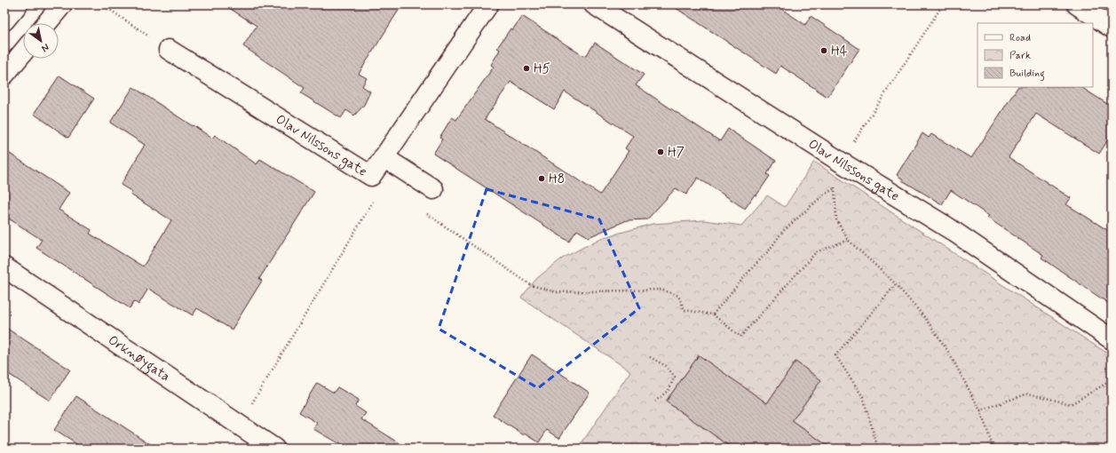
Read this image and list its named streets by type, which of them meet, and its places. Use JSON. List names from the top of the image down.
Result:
{
  "streets": {
    "street": ["Olav Nilssons gate", "Orknøygata"]
  },
  "places": [
    "H4",
    "H5",
    "H7",
    "H8"
  ],
  "legend": ["Road", "Park", "Building"],
  "north": "bottom right"
}
